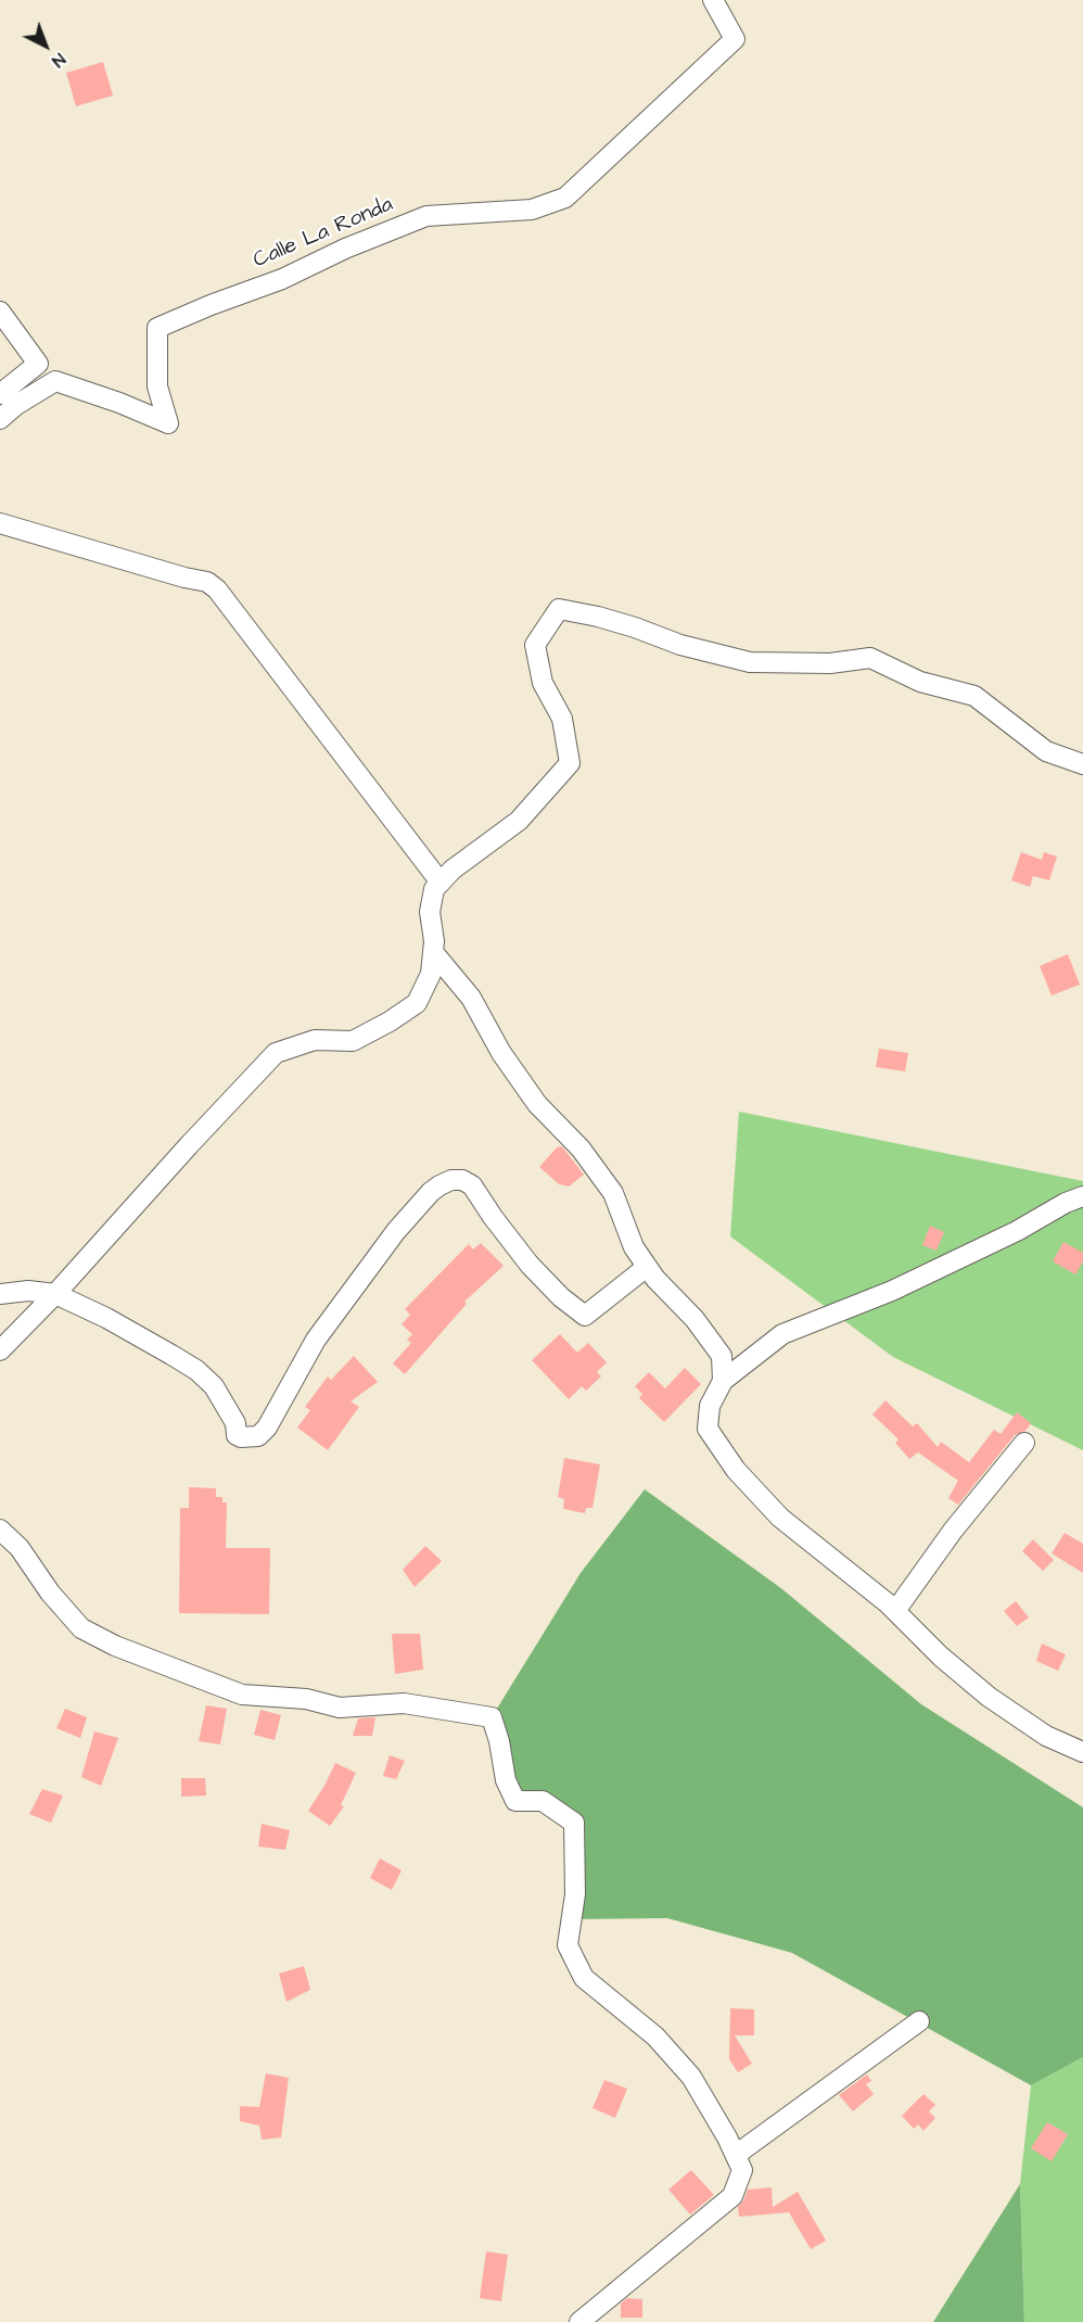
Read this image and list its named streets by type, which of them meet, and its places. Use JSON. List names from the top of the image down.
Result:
{
  "streets": {
    "street": ["Calle La Ronda"]
  },
  "north": "bottom right"
}
